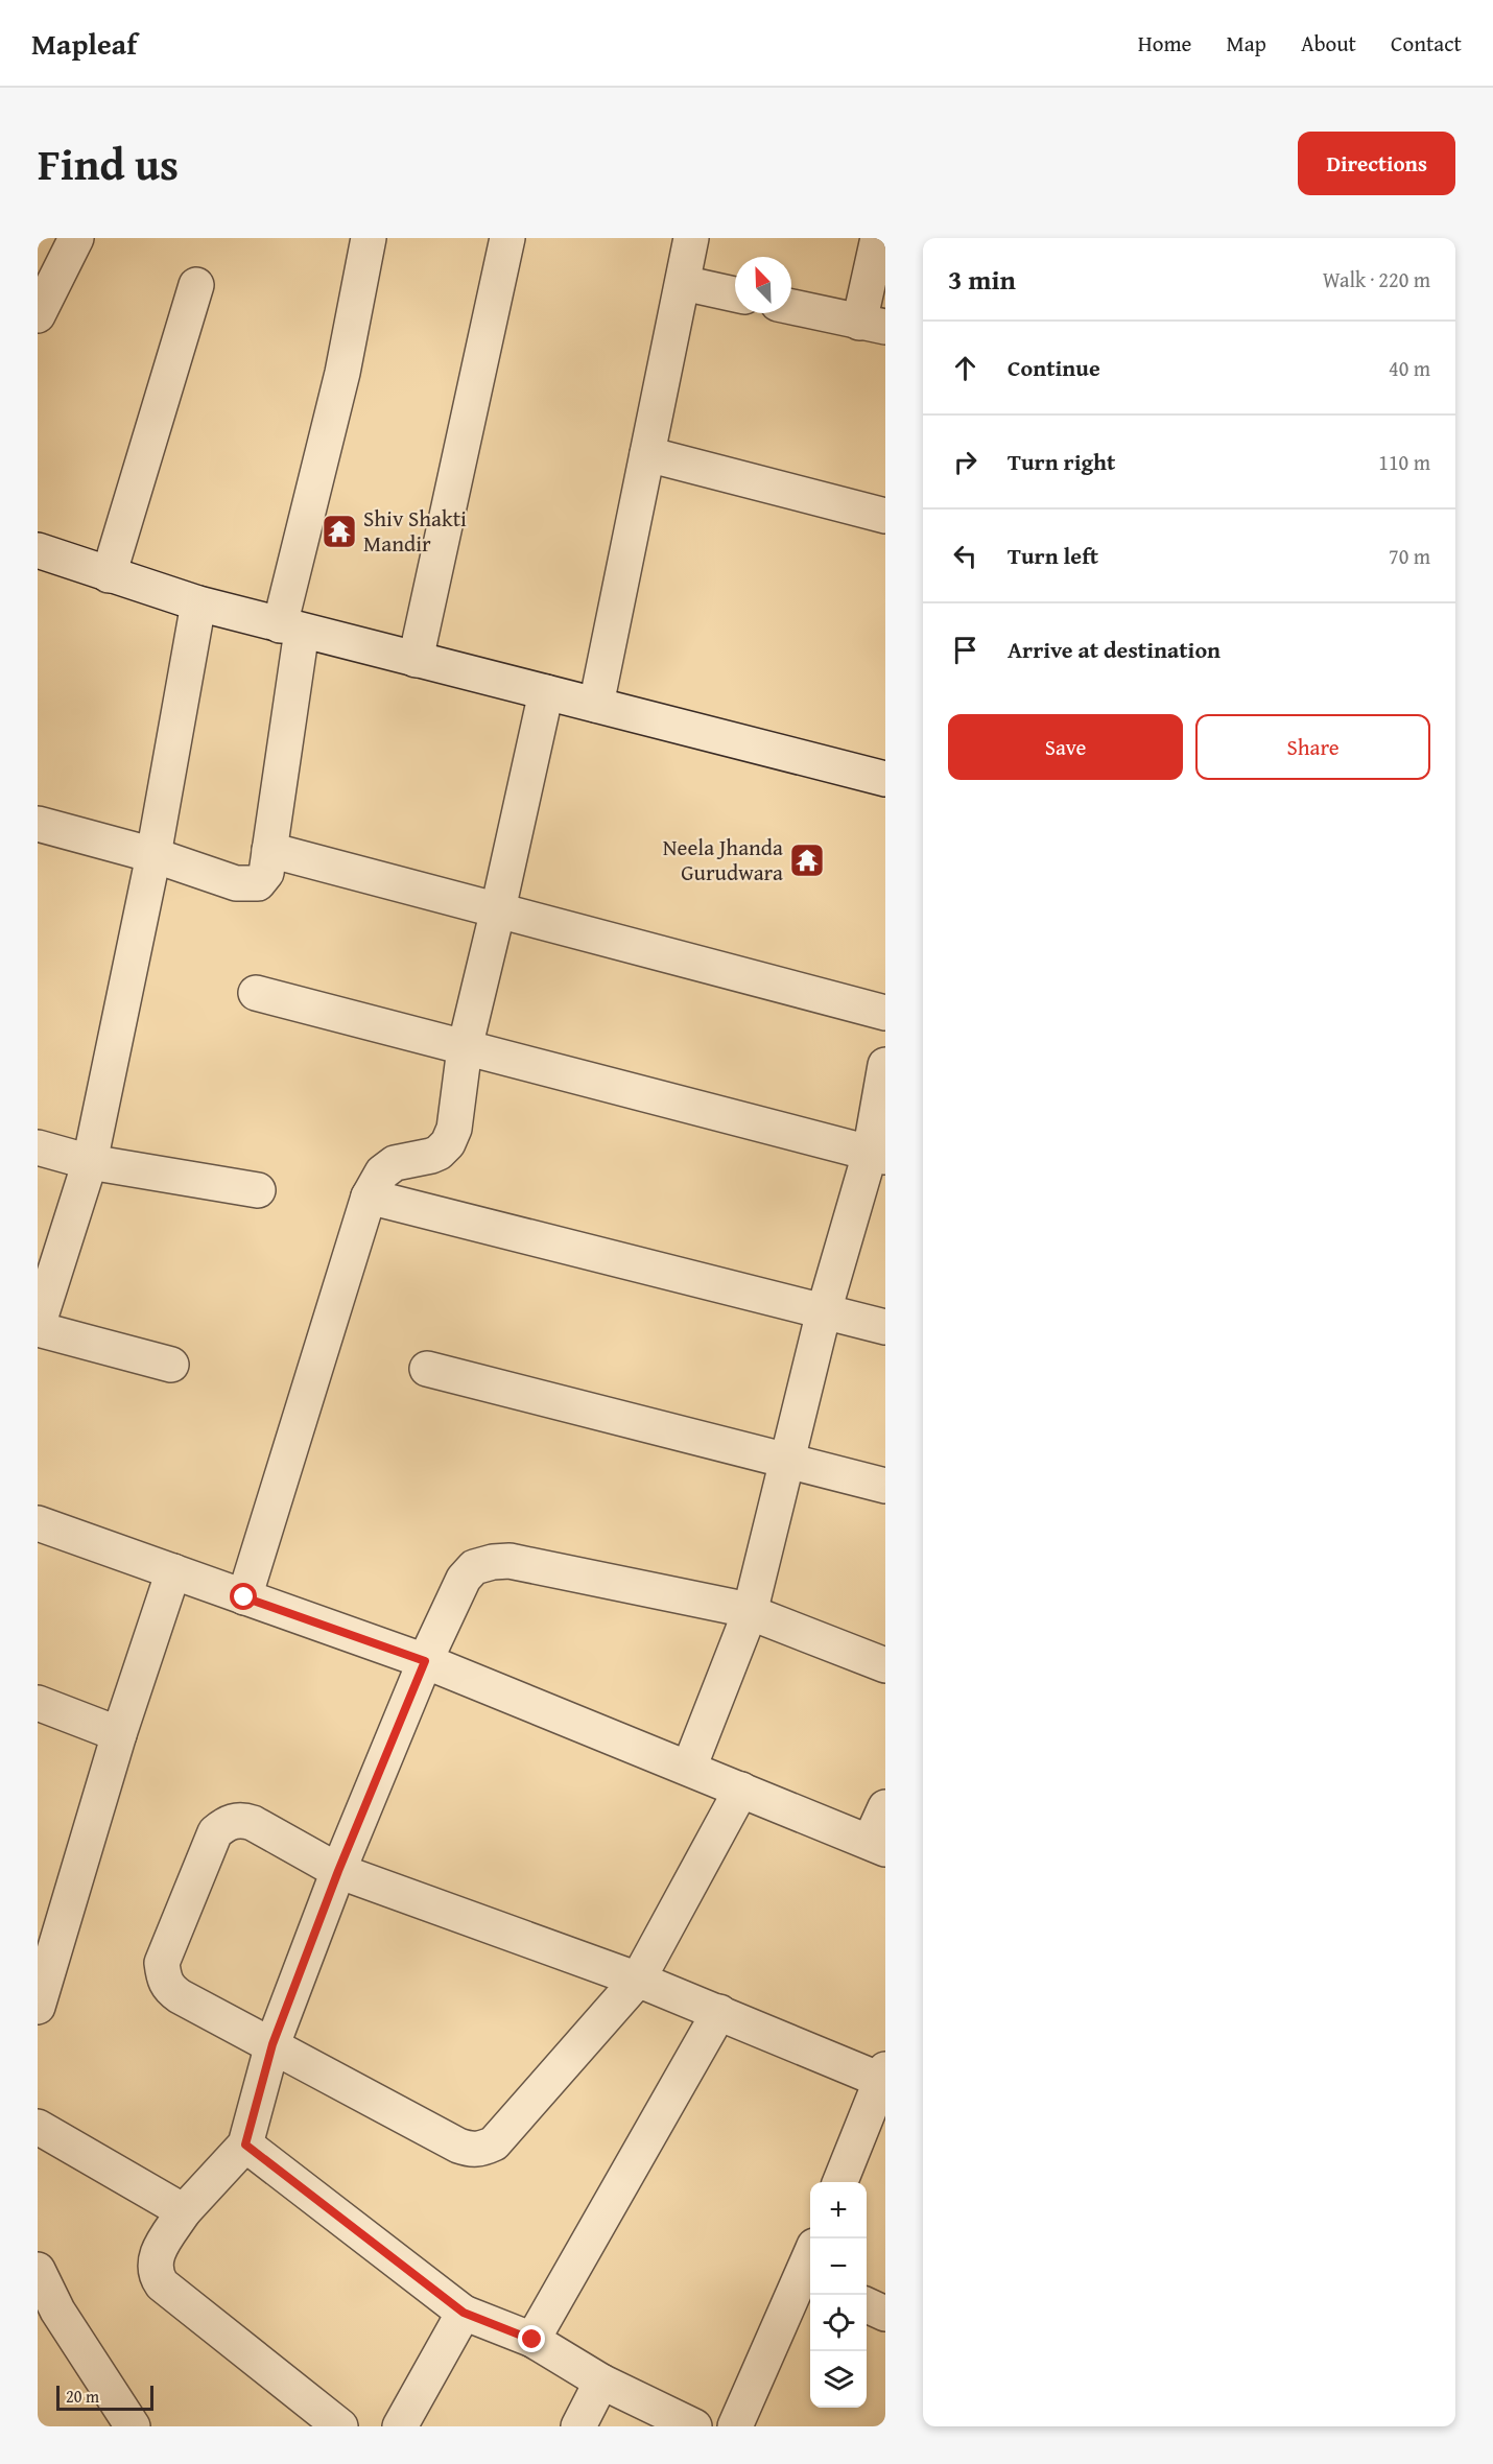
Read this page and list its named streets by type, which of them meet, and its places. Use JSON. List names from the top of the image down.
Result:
{
  "places": {
    "temple": ["Shiv Shakti Mandir", "Neela Jhanda Gurudwara"]
  },
  "scale_bar": "20 m",
  "north": "top left",
  "page": {
    "header": "Mapleaf",
    "nav": [
      "Home",
      "Map",
      "About",
      "Contact"
    ],
    "title": "Find us",
    "buttons": [
      "Directions",
      ["Save", "Share"]
    ],
    "heading": ["3 min", "Walk · 220 m"],
    "list": [
      ["Continue", "40 m"],
      ["Turn right", "110 m"],
      ["Turn left", "70 m"],
      "Arrive at destination"
    ],
    "map_buttons": ["+", "−"],
    "scale": "20 m"
  }
}
